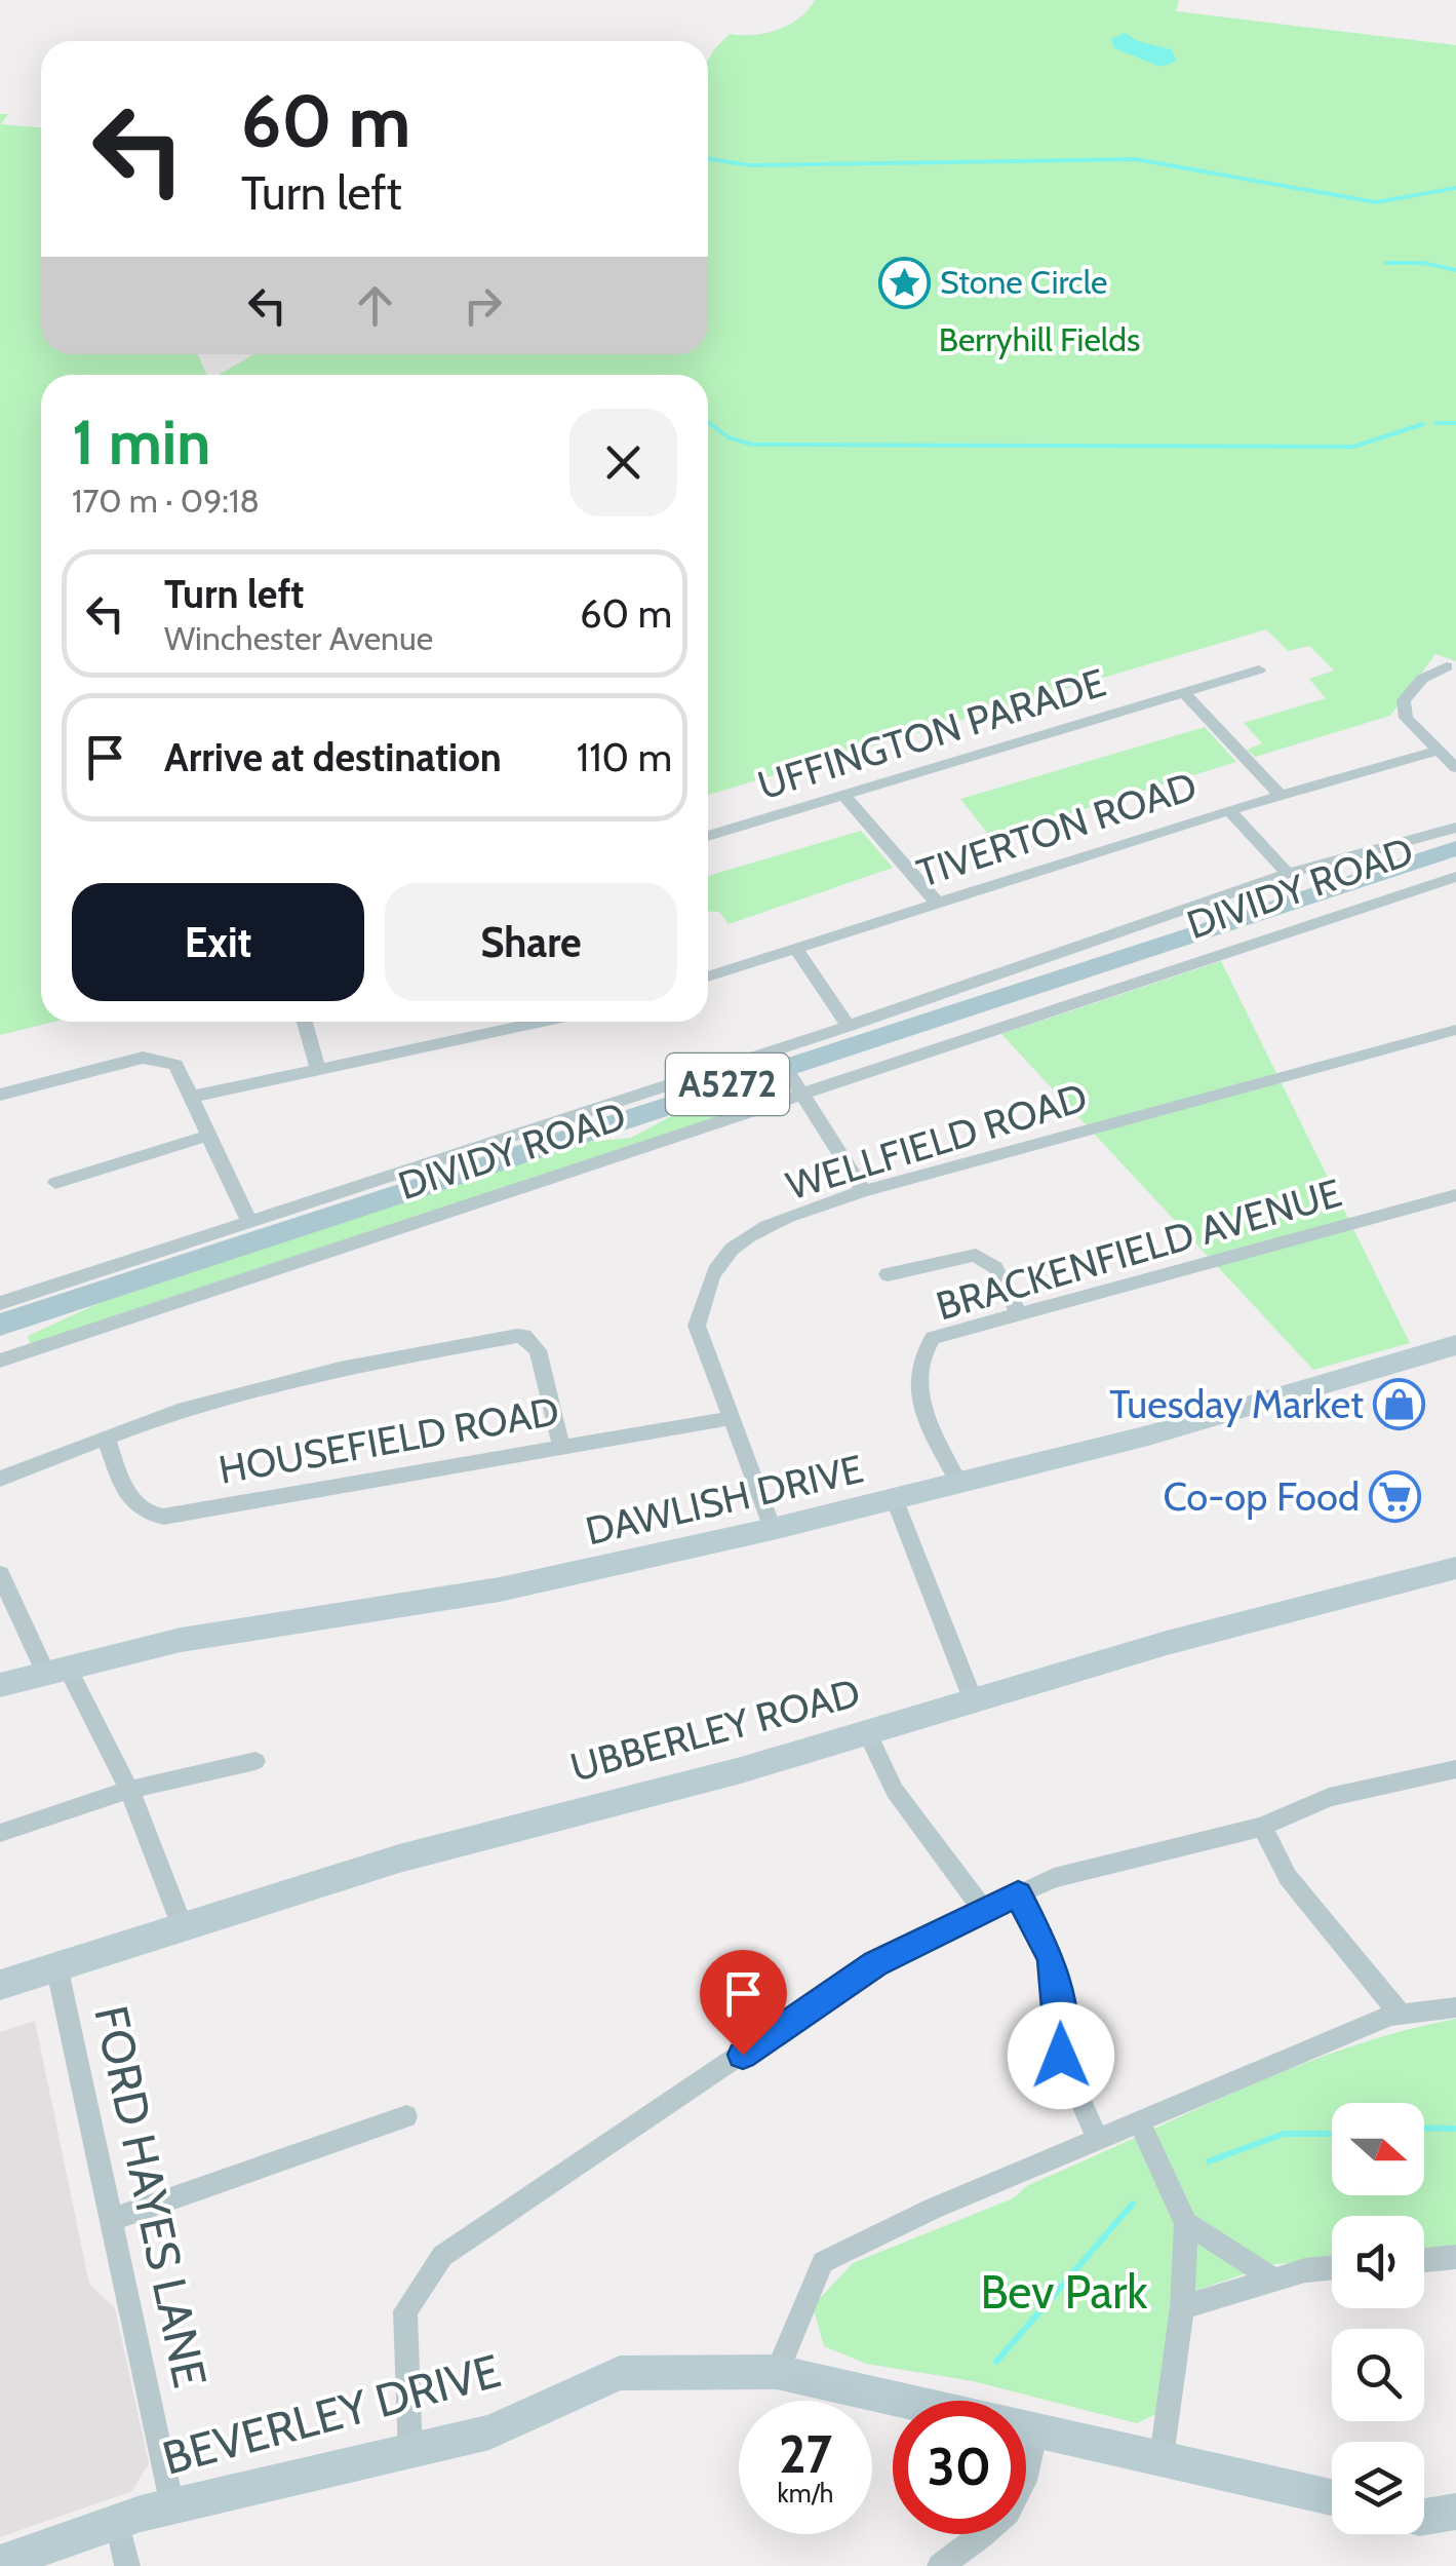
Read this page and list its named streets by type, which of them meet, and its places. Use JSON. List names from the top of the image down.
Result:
{
  "streets": {
    "main road": ["DIVIDY ROAD", "A5272"],
    "street": [
      "UFFINGTON PARADE",
      "TIVERTON ROAD",
      "WELLFIELD ROAD",
      "BRACKENFIELD AVENUE",
      "HOUSEFIELD ROAD",
      "DAWLISH DRIVE",
      "UBBERLEY ROAD",
      "FORD HAYES LANE",
      "BEVERLEY DRIVE"
    ]
  },
  "crossings": [
    ["WELLFIELD ROAD", "HOUSEFIELD ROAD"],
    ["WELLFIELD ROAD", "DAWLISH DRIVE"],
    ["BRACKENFIELD AVENUE", "DAWLISH DRIVE"],
    ["UBBERLEY ROAD", "FORD HAYES LANE"],
    ["FORD HAYES LANE", "BEVERLEY DRIVE"]
  ],
  "parks": ["Berryhill Fields", "Bev Park"],
  "places": {
    "place": ["Stone Circle"],
    "shop": ["Tuesday Market"],
    "supermarket": ["Co-op Food"]
  },
  "north": "right",
  "page": {
    "turn": ["60 m", "Turn left"],
    "heading": ["1 min", "170 m · 09:18"],
    "list": [
      {
        "name": "Turn left",
        "note": "Winchester Avenue",
        "value": "60 m"
      },
      {
        "name": "Arrive at destination",
        "value": "110 m"
      }
    ],
    "buttons": ["Exit", "Share"],
    "speed": "27 km/h",
    "limit": "30"
  }
}
